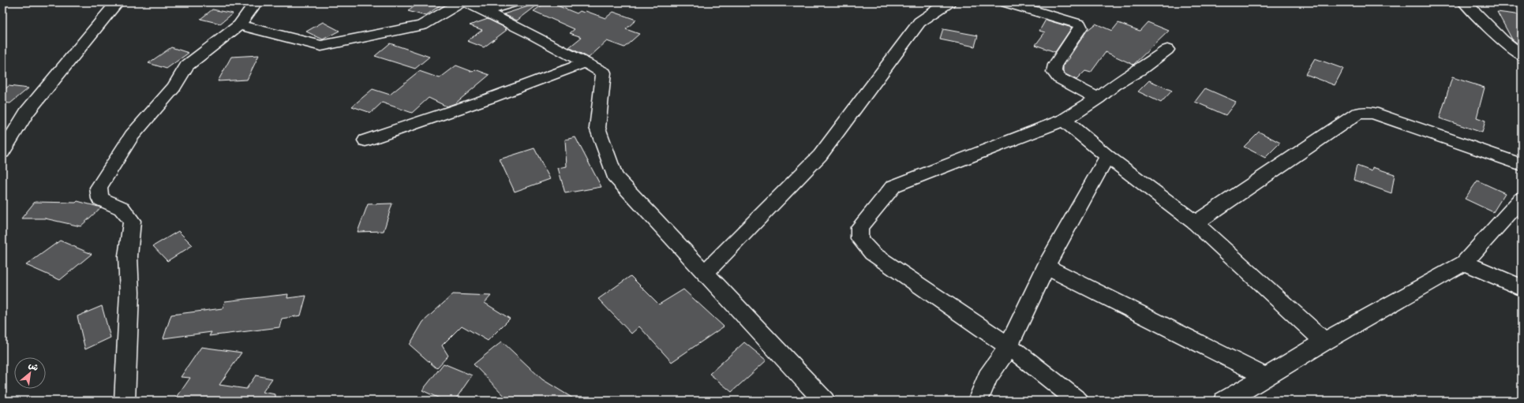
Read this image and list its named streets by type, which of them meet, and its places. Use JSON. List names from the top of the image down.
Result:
{
  "north": "top right"
}
